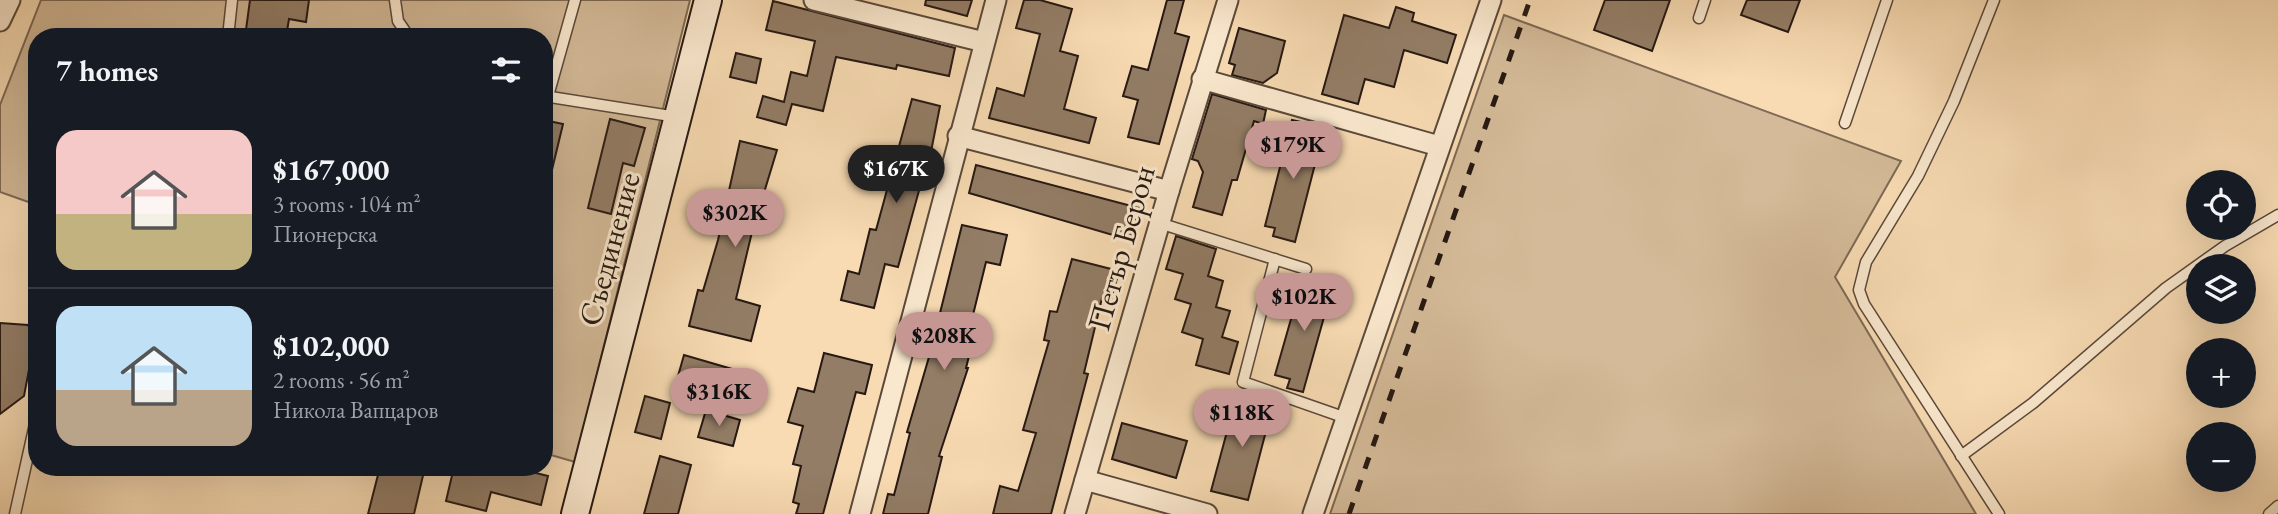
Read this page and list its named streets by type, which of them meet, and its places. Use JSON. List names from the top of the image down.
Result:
{
  "streets": {
    "street": ["Петър Берон", "Съединение"]
  },
  "page": {
    "heading": "7 homes",
    "list": [
      {
        "name": "$167,000",
        "note": "3 rooms · 104 m² · Пионерска"
      },
      {
        "name": "$102,000",
        "note": "2 rooms · 56 m² · Никола Вапцаров"
      }
    ],
    "price": [
      "$179K",
      "$167K",
      "$302K",
      "$102K",
      "$208K",
      "$316K",
      "$118K"
    ],
    "map_buttons": ["+", "−"]
  }
}
